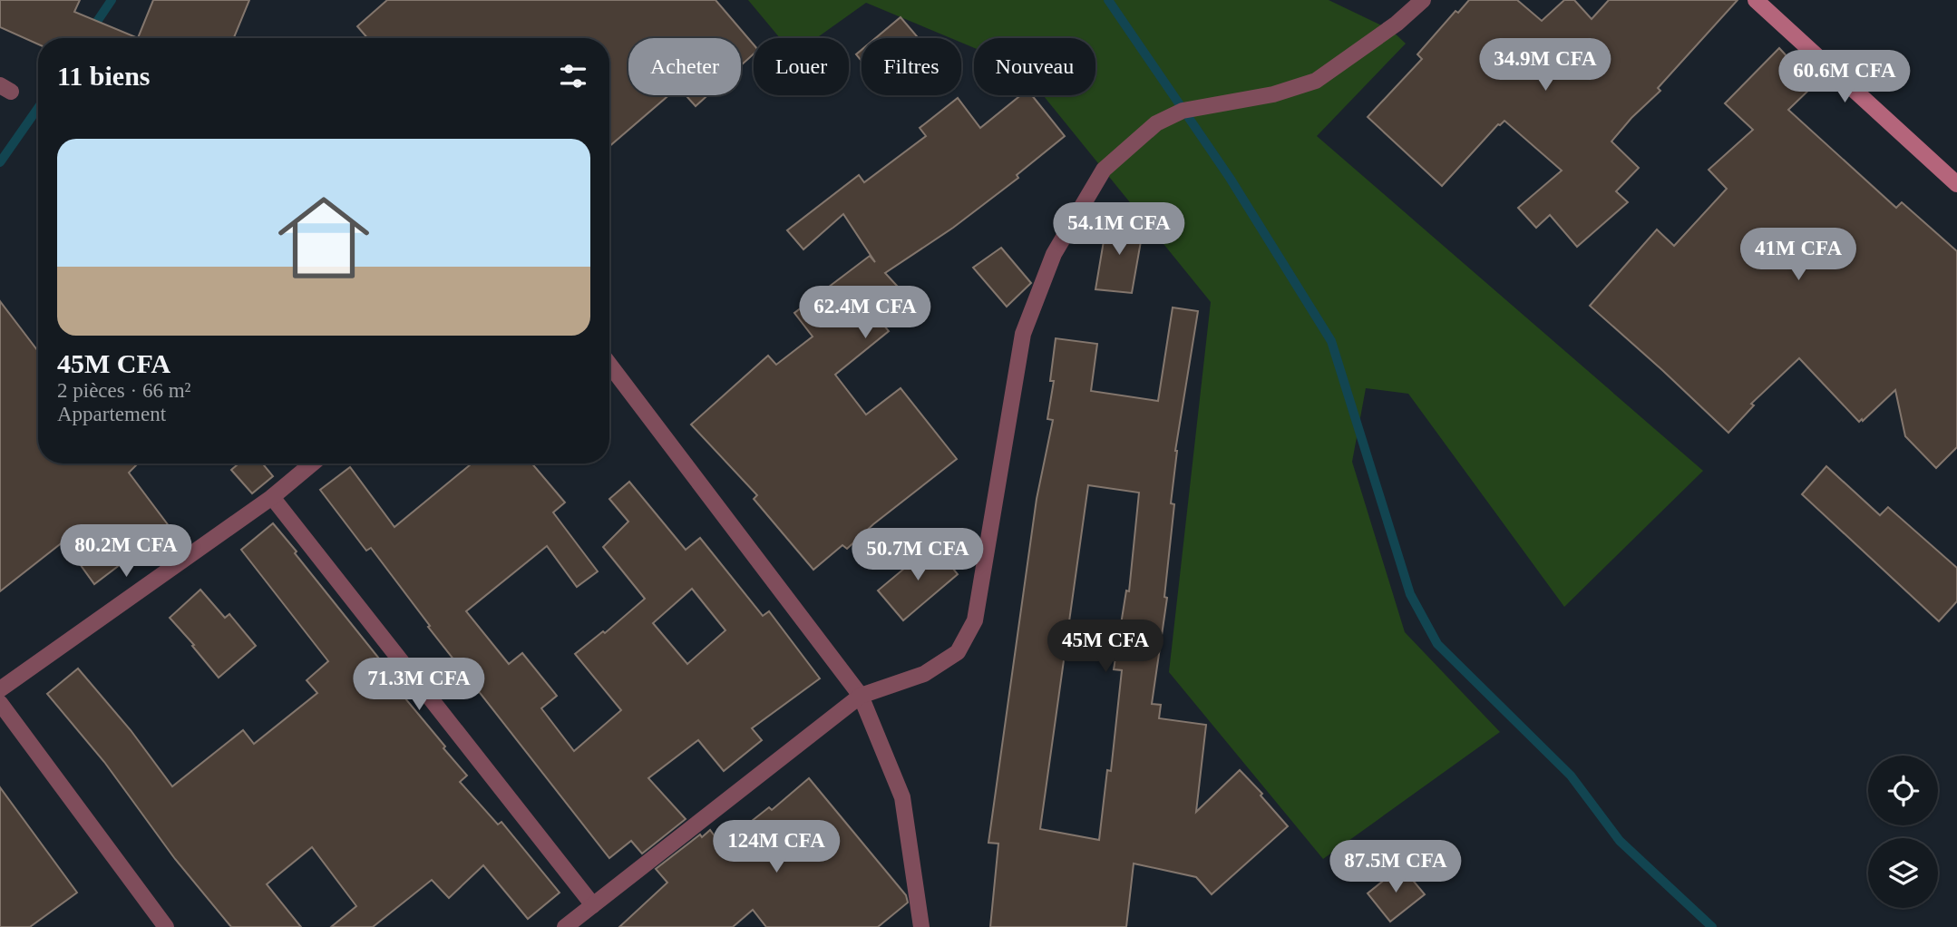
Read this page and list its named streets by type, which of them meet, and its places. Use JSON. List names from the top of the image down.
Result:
{
  "page": {
    "price": [
      "34.9M CFA",
      "60.6M CFA",
      "54.1M CFA",
      "41M CFA",
      "62.4M CFA",
      "80.2M CFA",
      "50.7M CFA",
      "45M CFA",
      "71.3M CFA",
      "124M CFA",
      "87.5M CFA"
    ],
    "chip": [
      "Acheter",
      "Louer",
      "Filtres",
      "Nouveau"
    ],
    "heading": "11 biens",
    "list": [
      {
        "name": "45M CFA",
        "note": "2 pièces · 66 m² · Appartement"
      }
    ]
  }
}
